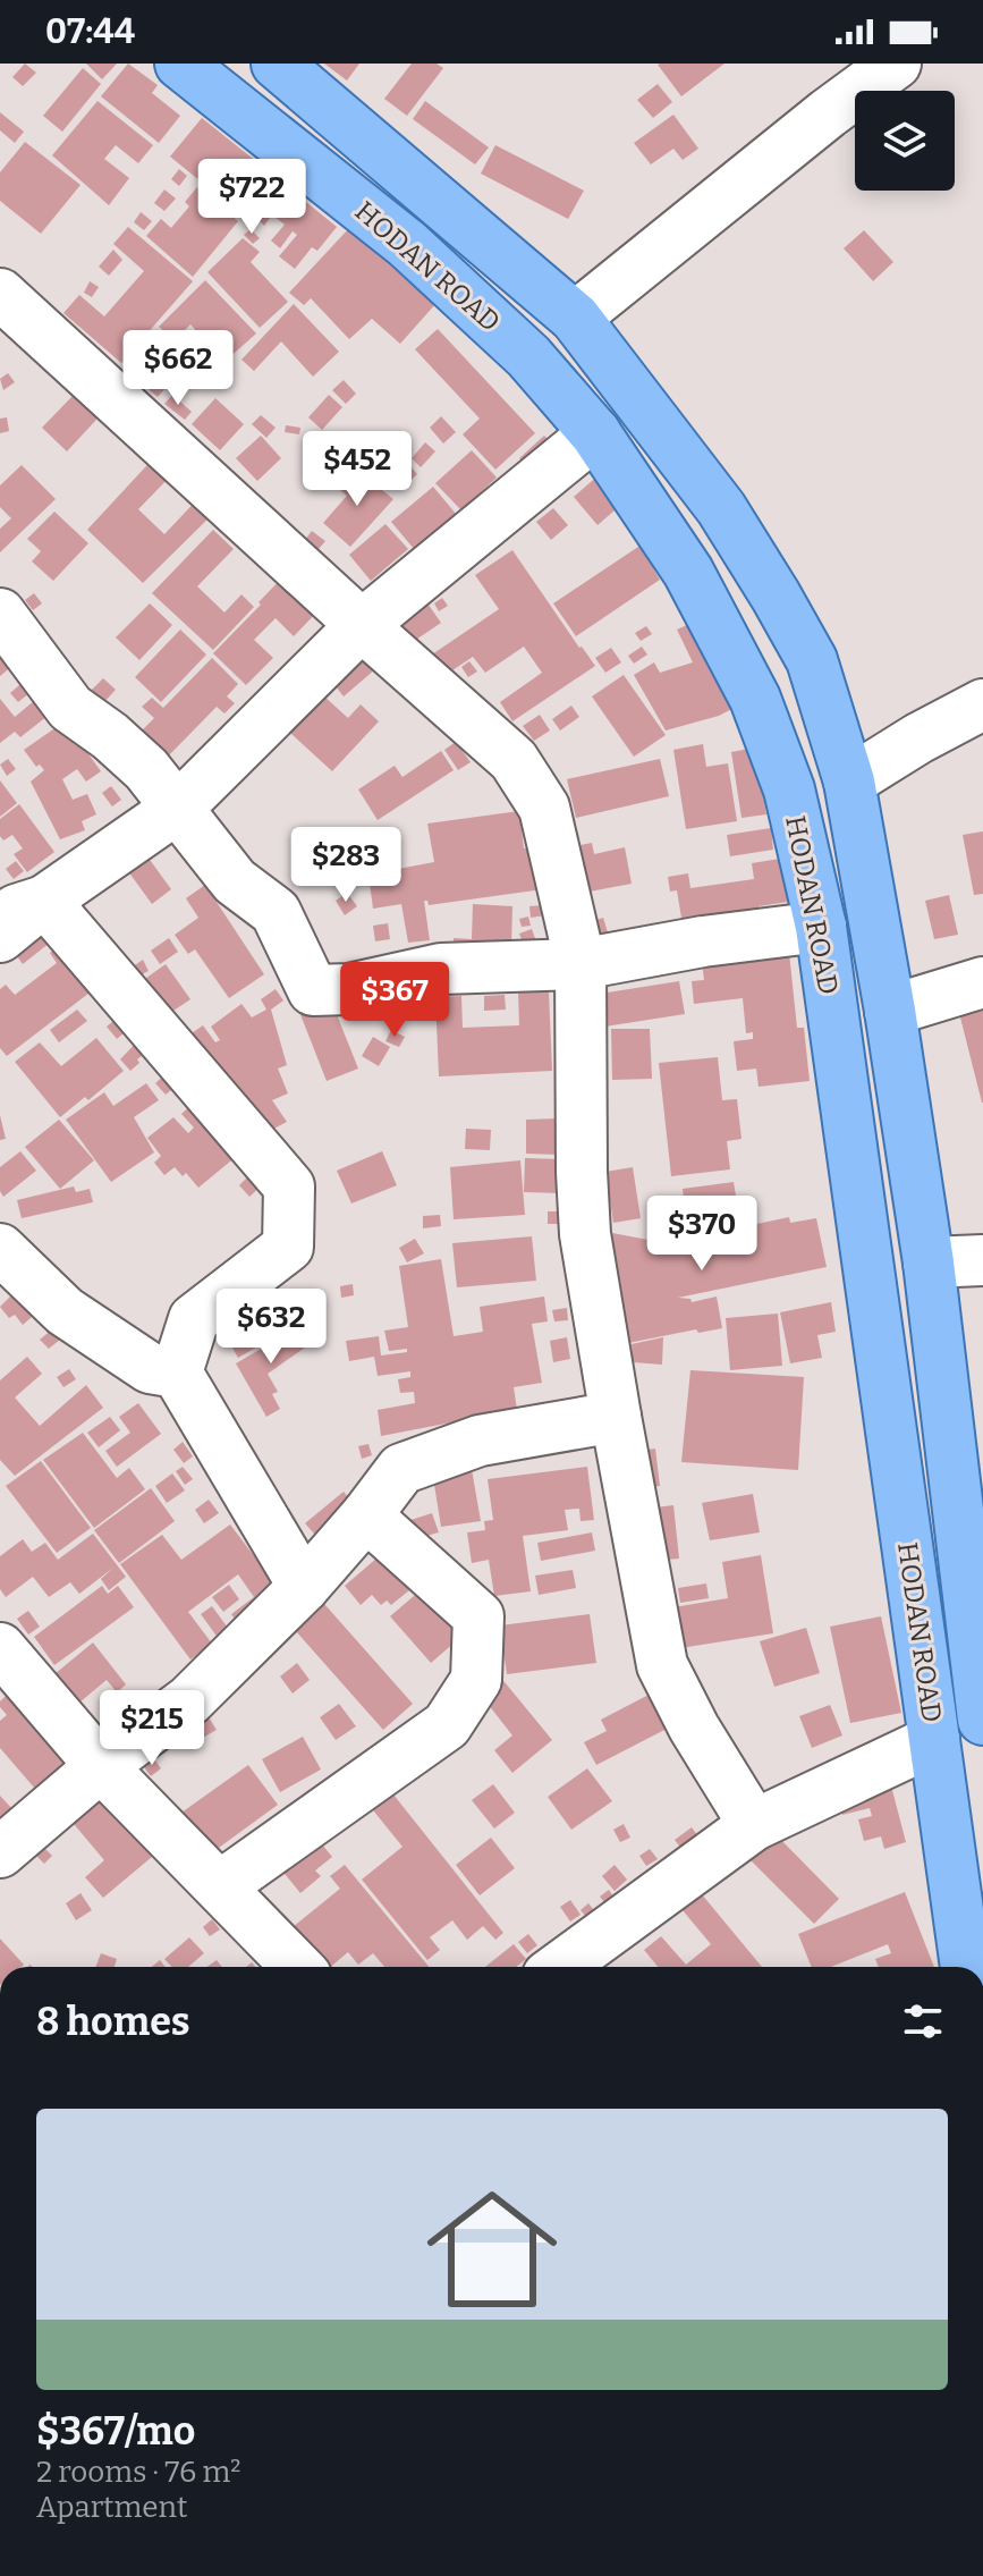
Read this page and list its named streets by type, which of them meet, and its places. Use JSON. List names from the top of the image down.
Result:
{
  "streets": {
    "main road": ["HODAN ROAD"]
  },
  "page": {
    "status": "07:44",
    "price": [
      "$722",
      "$662",
      "$452",
      "$283",
      "$367",
      "$370",
      "$632",
      "$215"
    ],
    "heading": "8 homes",
    "list": [
      {
        "name": "$367/mo",
        "note": "2 rooms · 76 m² · Apartment"
      }
    ]
  }
}
